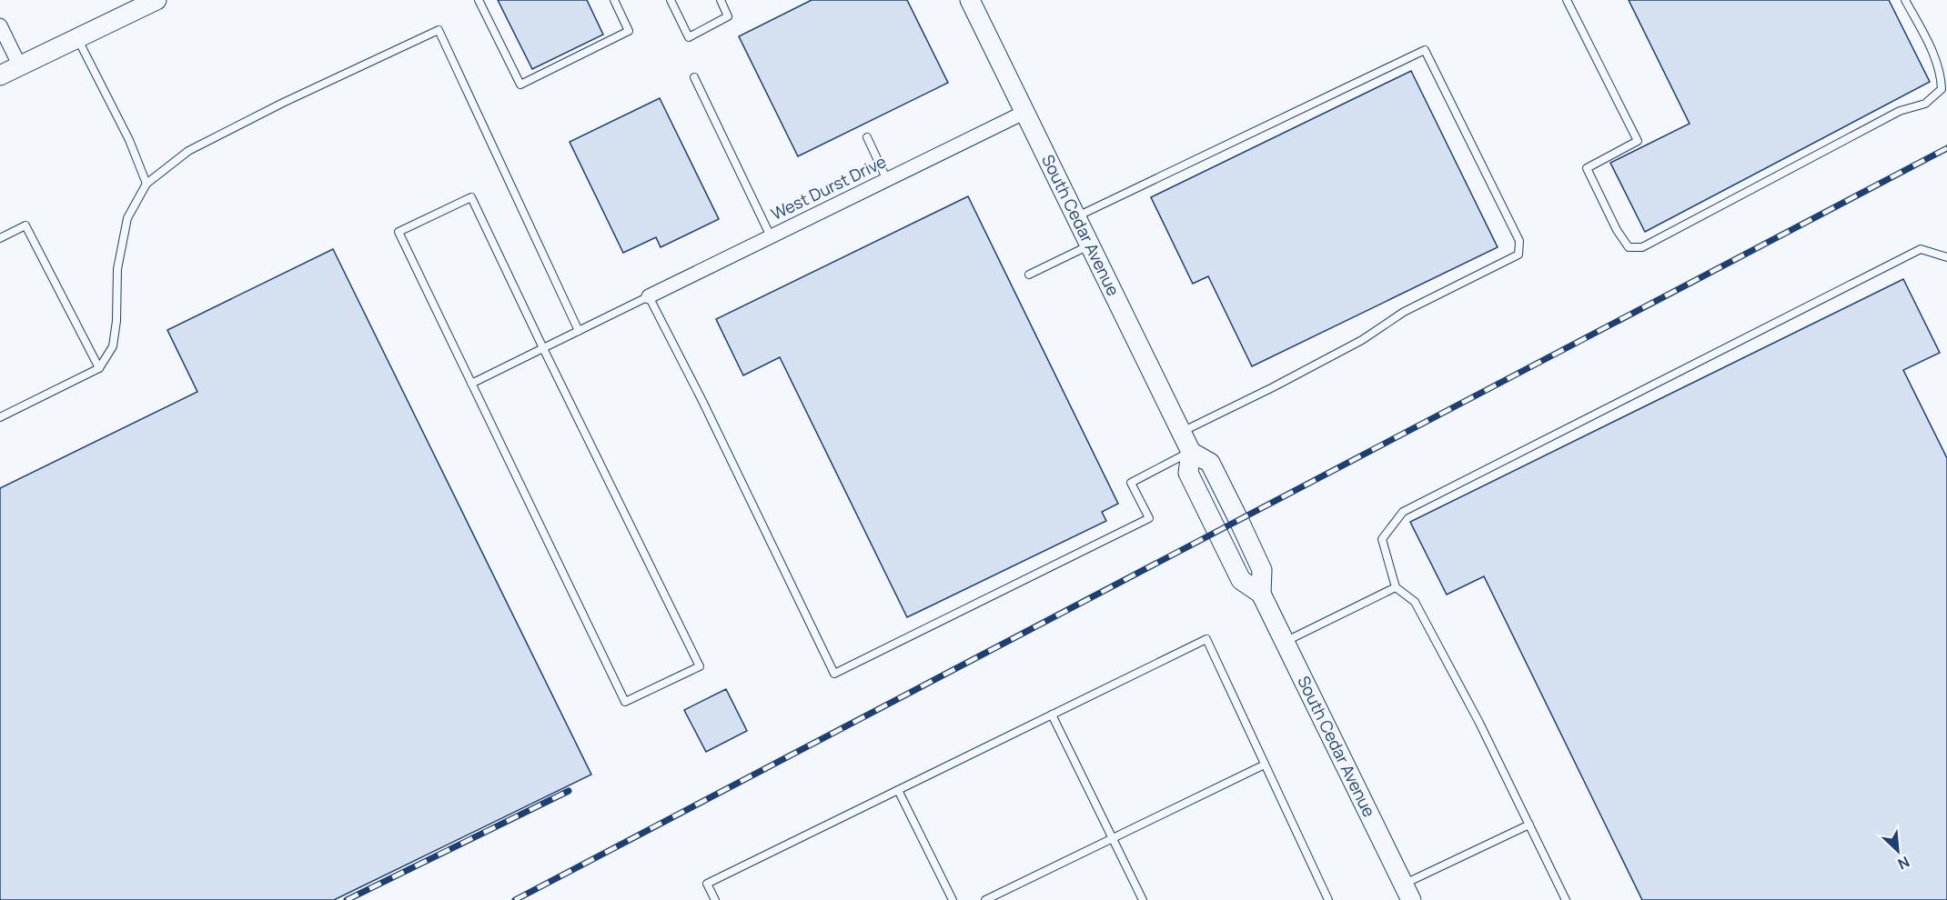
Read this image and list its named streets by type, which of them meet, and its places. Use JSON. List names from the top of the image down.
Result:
{
  "streets": {
    "main road": ["South Cedar Avenue"],
    "street": ["West Durst Drive"]
  },
  "crossings": [
    ["West Durst Drive", "South Cedar Avenue"]
  ],
  "north": "bottom right"
}
